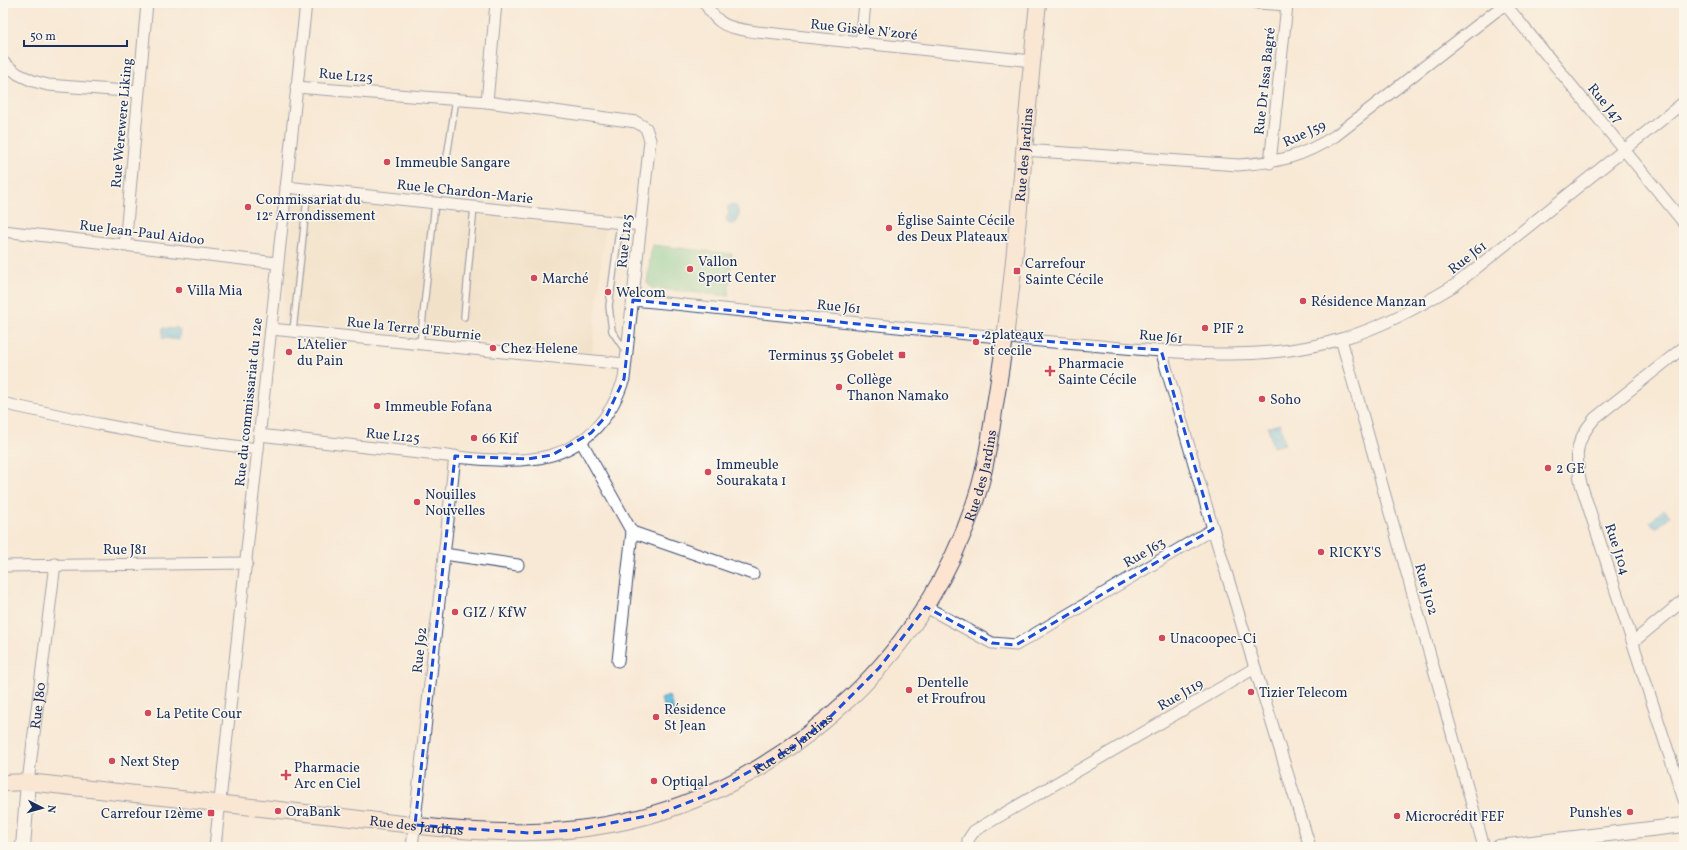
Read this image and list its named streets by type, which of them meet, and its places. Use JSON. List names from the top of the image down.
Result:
{
  "streets": {
    "main road": ["Rue des Jardins"],
    "street": [
      "Rue Gisèle N'zoré",
      "Rue L125",
      "Rue Dr Issa Bagré",
      "Rue J47",
      "Rue Werewere Liking",
      "Rue J59",
      "Rue le Chardon-Marie",
      "Rue Jean-Paul Aidoo",
      "Rue J61",
      "Rue la Terre d'Eburnie",
      "Rue du commissariat du 12e",
      "Rue J81",
      "Rue J104",
      "Rue J63",
      "Rue J102",
      "Rue J92",
      "Rue J119",
      "Rue J80"
    ]
  },
  "crossings": [
    ["Rue Gisèle N'zoré", "Rue des Jardins"],
    ["Rue L125", "Rue le Chardon-Marie"],
    ["Rue L125", "Rue J61"],
    ["Rue L125", "Rue la Terre d'Eburnie"],
    ["Rue L125", "Rue du commissariat du 12e"],
    ["Rue L125", "Rue J92"],
    ["Rue Dr Issa Bagré", "Rue J59"],
    ["Rue J47", "Rue J59"],
    ["Rue J47", "Rue J61"],
    ["Rue Werewere Liking", "Rue Jean-Paul Aidoo"],
    ["Rue J59", "Rue des Jardins"],
    ["Rue des Jardins", "Rue J61"],
    ["Rue des Jardins", "Rue du commissariat du 12e"],
    ["Rue des Jardins", "Rue J63"],
    ["Rue des Jardins", "Rue J92"],
    ["Rue des Jardins", "Rue J80"],
    ["Rue le Chardon-Marie", "Rue du commissariat du 12e"],
    ["Rue Jean-Paul Aidoo", "Rue du commissariat du 12e"],
    ["Rue J61", "Rue J102"],
    ["Rue la Terre d'Eburnie", "Rue du commissariat du 12e"],
    ["Rue du commissariat du 12e", "Rue J81"],
    ["Rue J81", "Rue J80"]
  ],
  "places": {
    "other": [
      "Immeuble Sangare",
      "Commissariat du 12ᵉ Arrondissement",
      "Église Sainte Cécile des Deux Plateaux",
      "Vallon Sport Center",
      "Marché",
      "Villa Mia",
      "Welcom",
      "Résidence Manzan",
      "PIF 2",
      "2plateaux st cecile",
      "Chez Helene",
      "L'Atelier du Pain",
      "Collège Thanon Namako",
      "Soho",
      "Immeuble Fofana",
      "66 Kif",
      "2 GE",
      "Immeuble Sourakata 1",
      "Nouilles Nouvelles",
      "RICKY'S",
      "GIZ / KfW",
      "Unacoopec-Ci",
      "Dentelle et Froufrou",
      "Tizier Telecom",
      "La Petite Cour",
      "Résidence St Jean",
      "Next Step",
      "Optiqal",
      "OraBank",
      "Punsh'es",
      "Microcrédit FEF"
    ],
    "transit": ["Carrefour Sainte Cécile", "Terminus 35 Gobelet", "Carrefour 12ème"],
    "health": ["Pharmacie Sainte Cécile", "Pharmacie Arc en Ciel"]
  },
  "scale_bar": "50 m",
  "north": "right"
}
